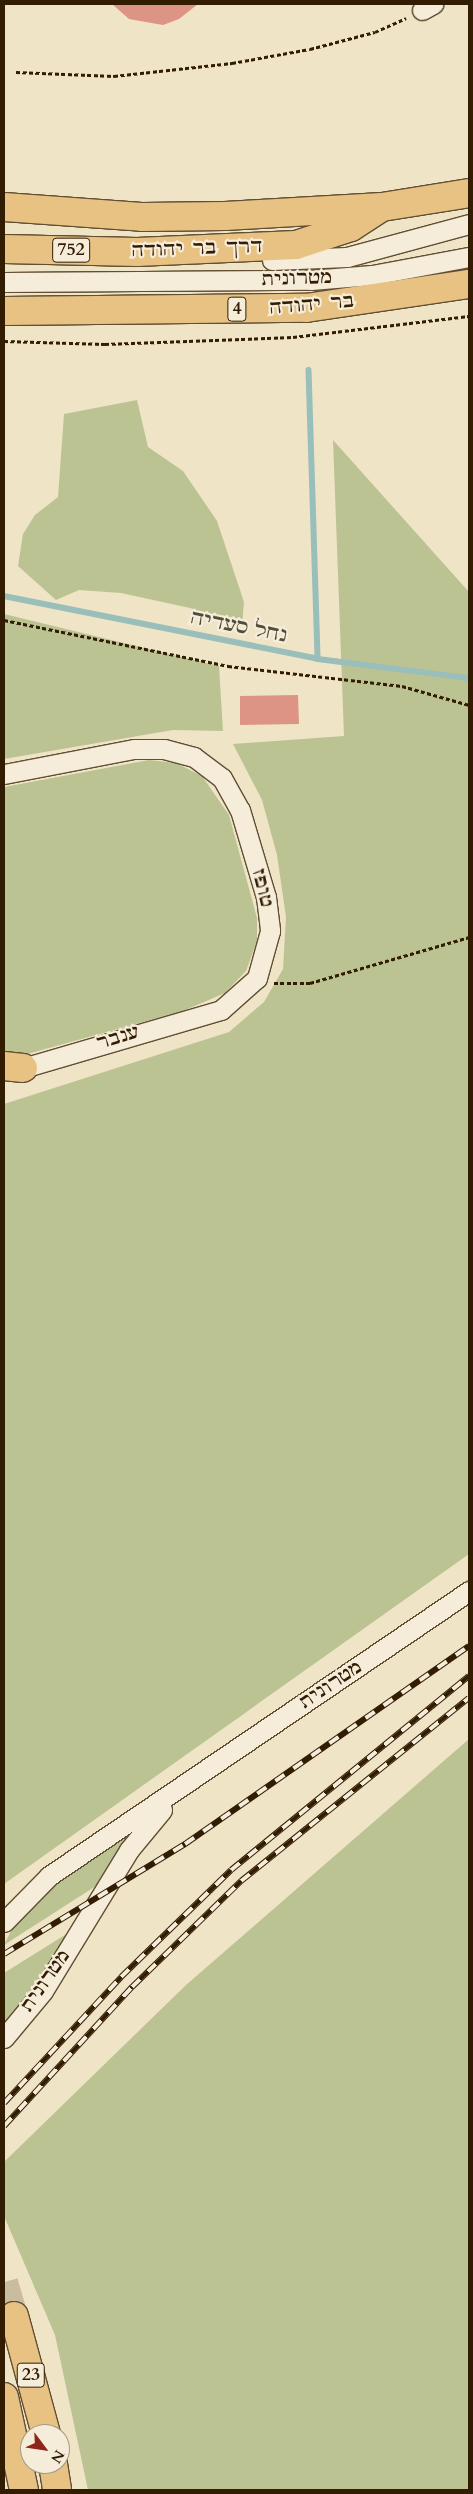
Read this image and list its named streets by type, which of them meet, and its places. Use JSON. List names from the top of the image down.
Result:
{
  "streets": {
    "highway": [
      "דרך בר יהודה",
      "752",
      "בר יהודה",
      "4",
      "23"
    ],
    "street": ["מטרונית", "טופז"]
  },
  "crossings": [
    ["דרך בר יהודה", "מטרונית"]
  ],
  "water": ["נחל סעדיה"],
  "north": "bottom right"
}
